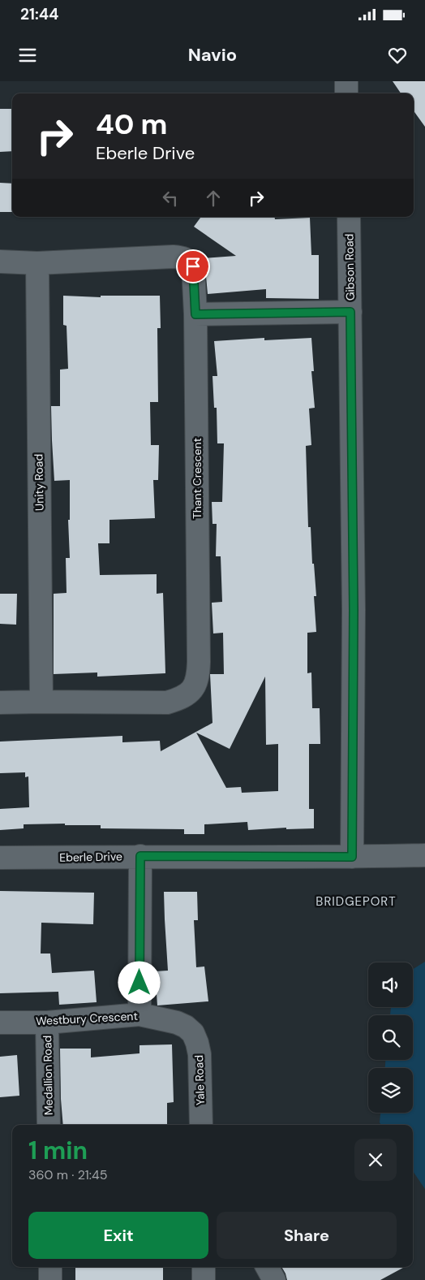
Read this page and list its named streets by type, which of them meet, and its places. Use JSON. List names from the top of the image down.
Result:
{
  "streets": {
    "street": [
      "Gibson Road",
      "Thant Crescent",
      "Unity Road",
      "Eberle Drive",
      "Westbury Crescent",
      "Medallion Road",
      "Yale Road"
    ]
  },
  "crossings": [
    ["Gibson Road", "Eberle Drive"],
    ["Thant Crescent", "Unity Road"],
    ["Westbury Crescent", "Medallion Road"],
    ["Westbury Crescent", "Yale Road"]
  ],
  "districts": ["BRIDGEPORT"],
  "page": {
    "status": "21:44",
    "header": "Navio",
    "turn": ["40 m", "Eberle Drive"],
    "heading": ["1 min", "360 m · 21:45"],
    "buttons": ["Exit", "Share"]
  }
}
